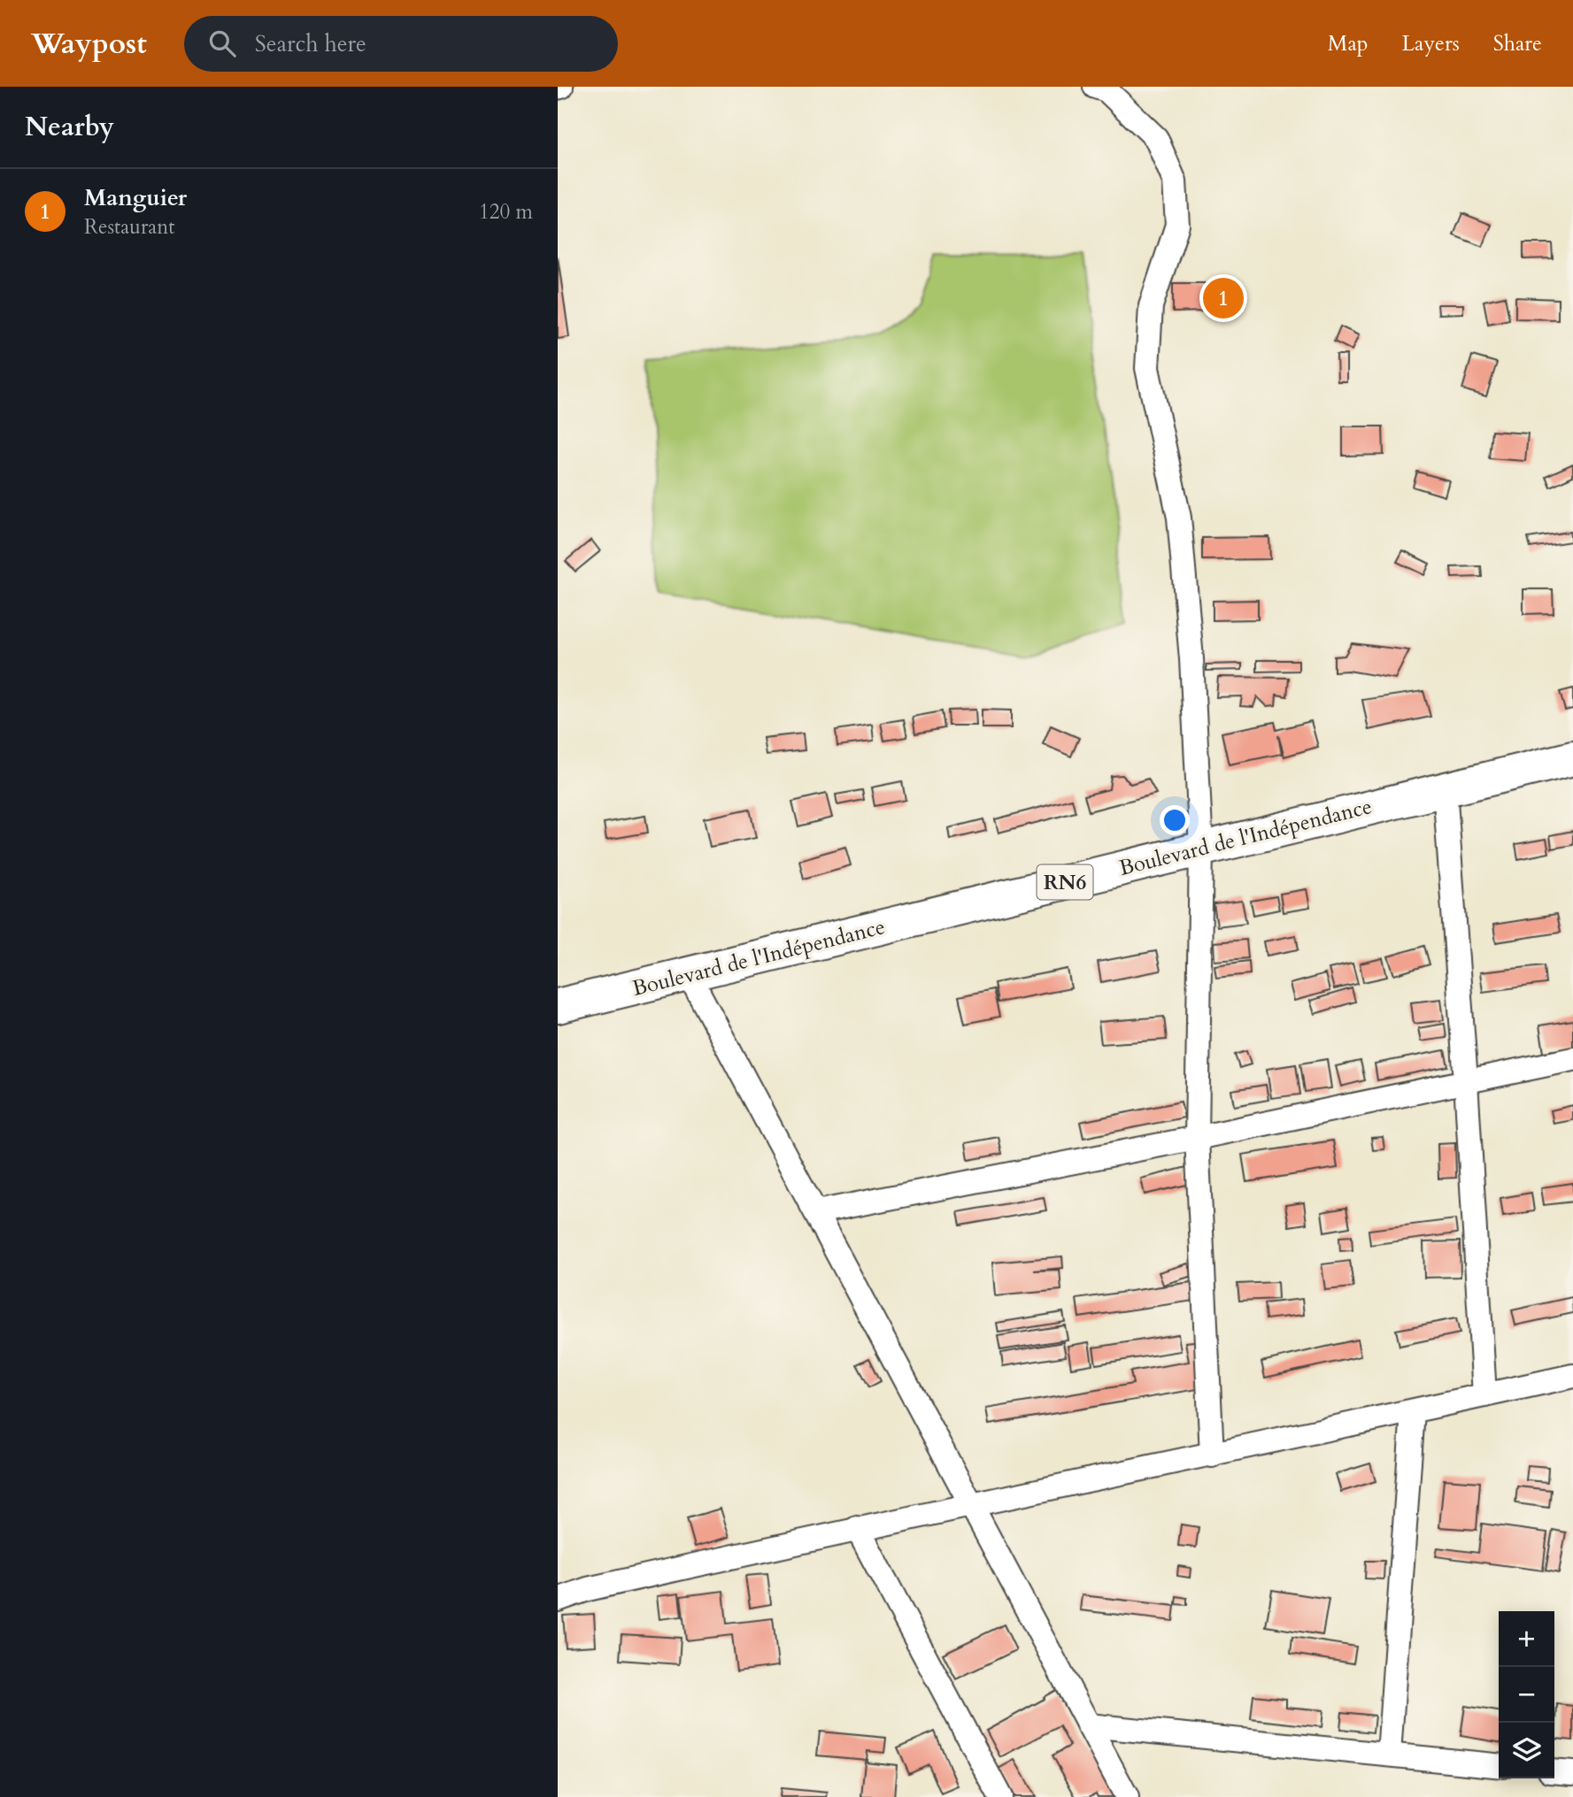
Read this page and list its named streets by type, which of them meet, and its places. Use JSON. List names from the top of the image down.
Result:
{
  "streets": {
    "highway": ["Boulevard de l'Indépendance", "RN6"]
  },
  "page": {
    "header": "Waypost",
    "search": "Search here",
    "nav": ["Map", "Layers", "Share"],
    "heading": "Nearby",
    "list": [
      {
        "mark": "1",
        "name": "Manguier",
        "note": "Restaurant",
        "value": "120 m"
      }
    ],
    "pins": "1",
    "map_buttons": ["+", "−"]
  }
}
